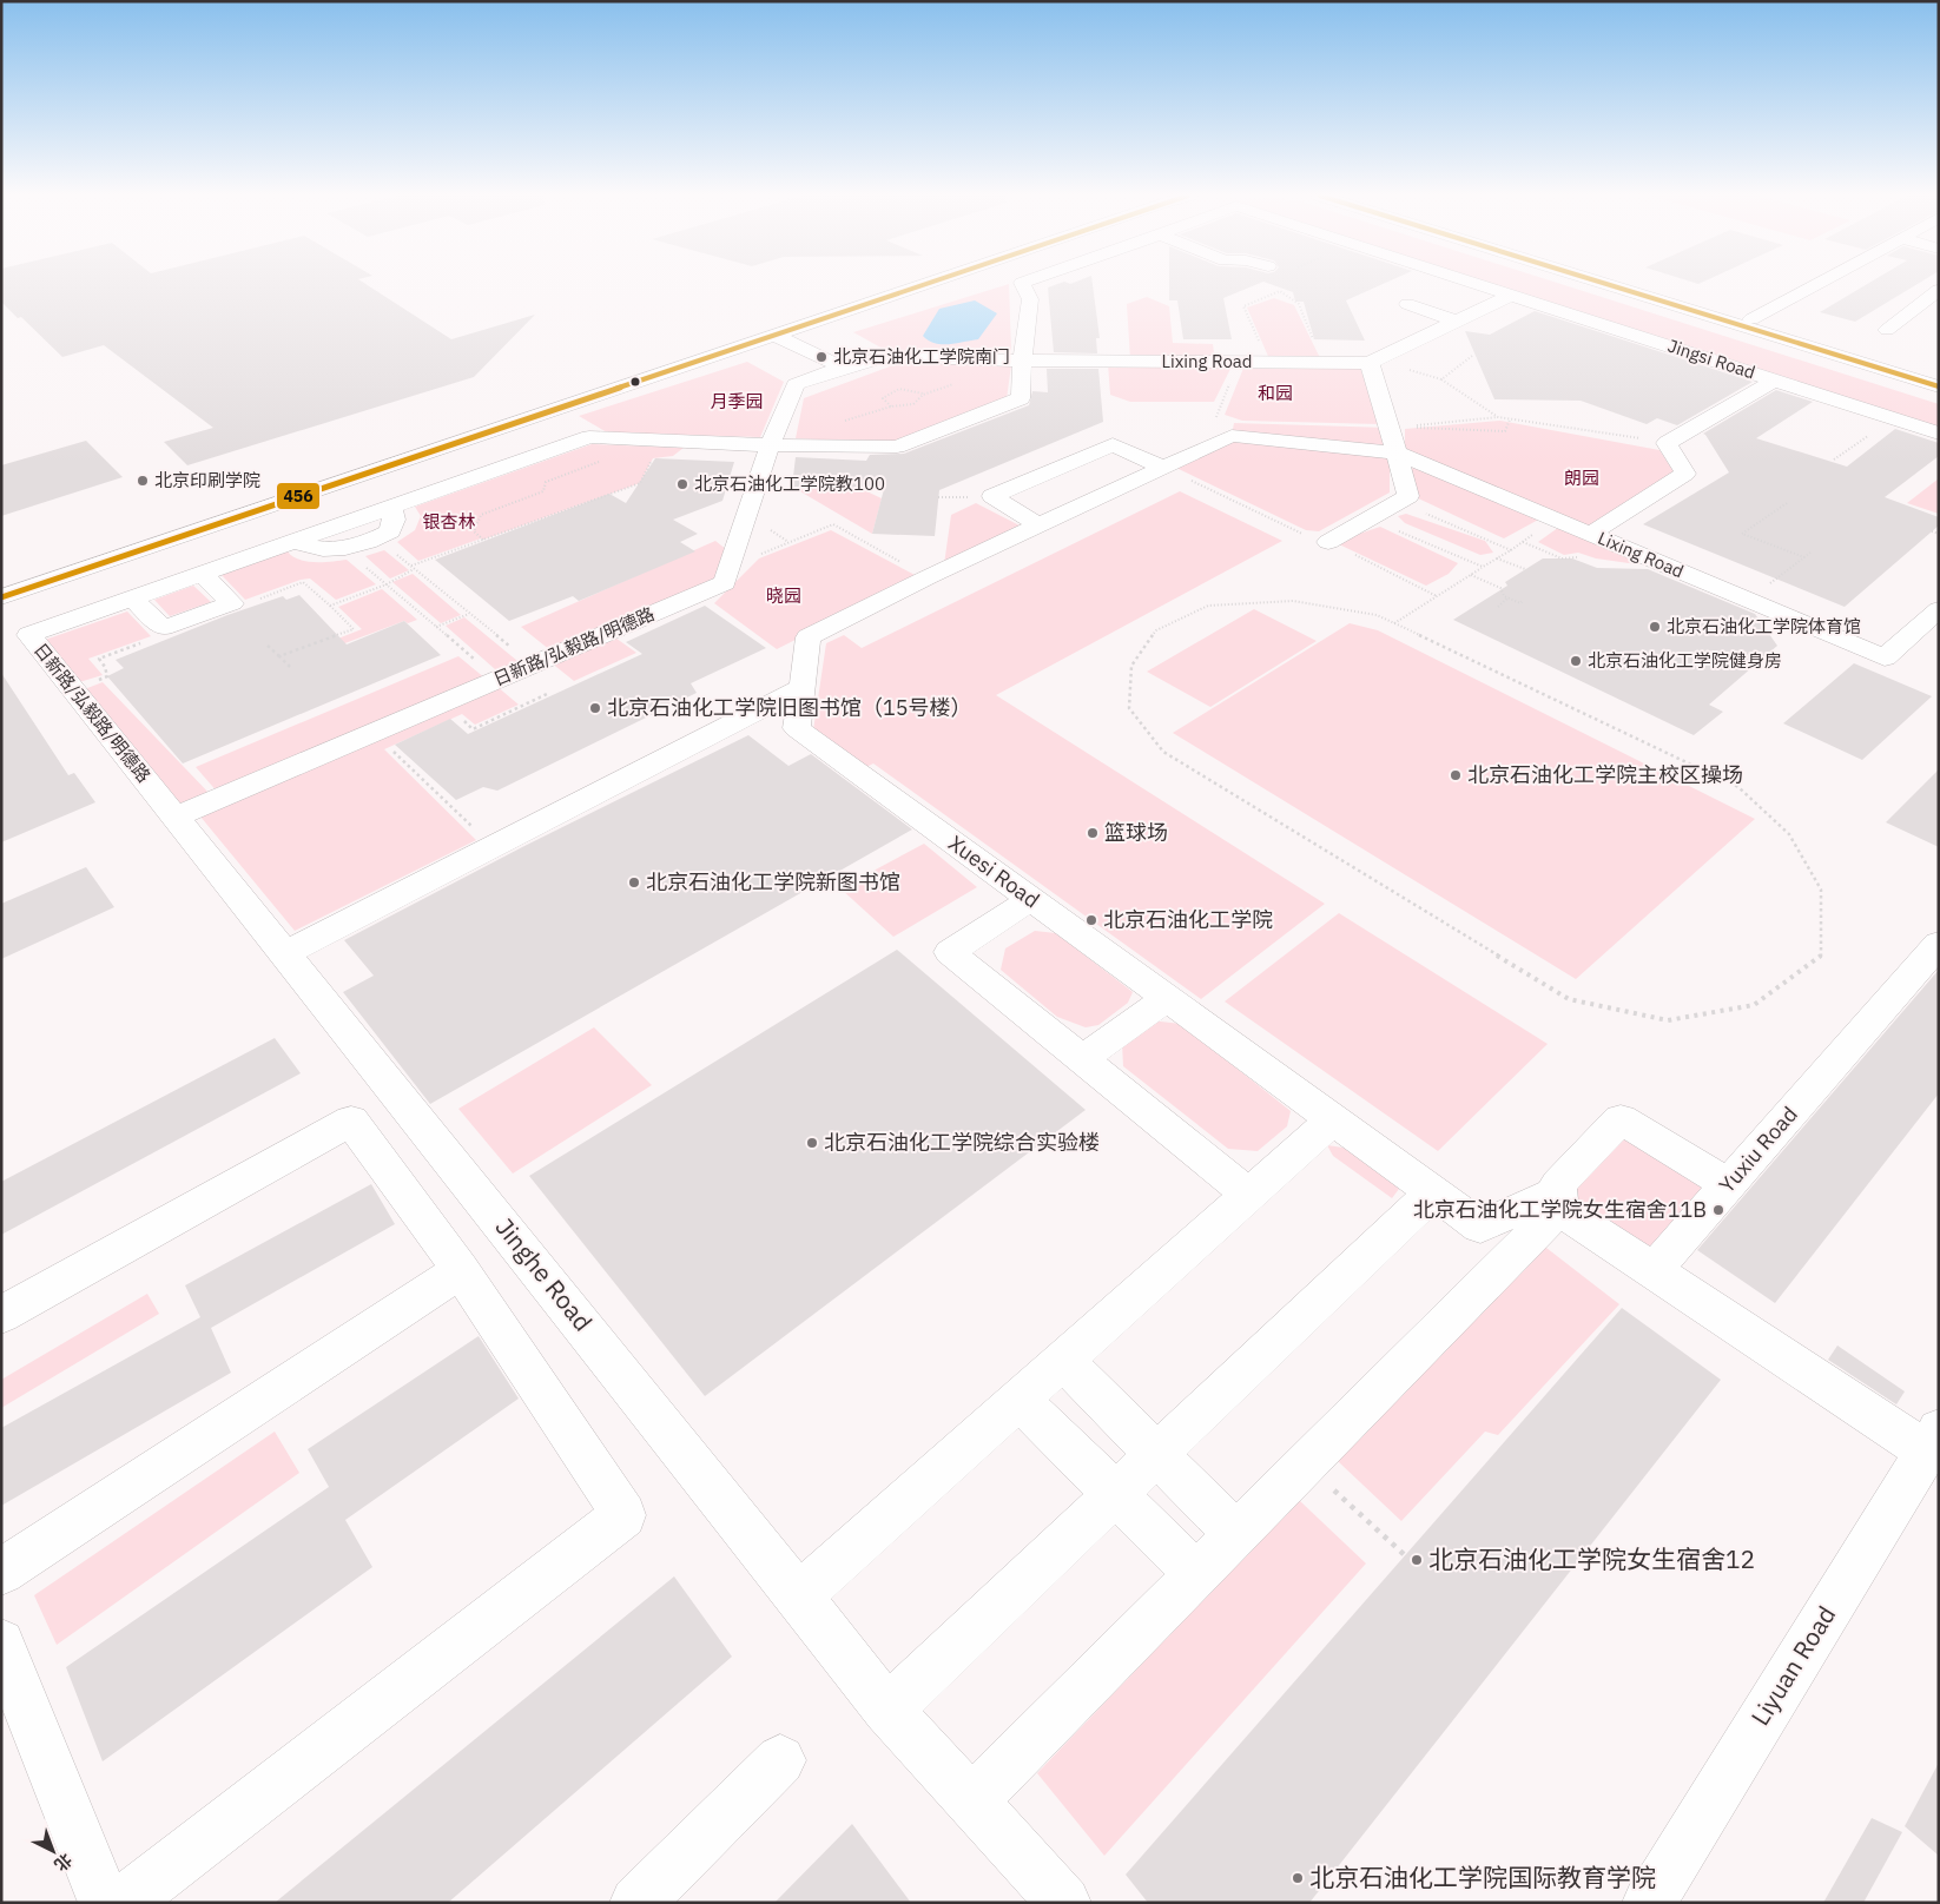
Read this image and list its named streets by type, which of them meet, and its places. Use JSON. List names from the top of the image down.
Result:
{
  "streets": {
    "street": [
      "Jingsi Road",
      "Lixing Road",
      "日新路/弘毅路/明德路",
      "Xuesi Road",
      "Yuxiu Road",
      "Jinghe Road",
      "Liyuan Road"
    ]
  },
  "crossings": [
    ["Jingsi Road", "Lixing Road"],
    ["Lixing Road", "日新路/弘毅路/明德路"],
    ["Lixing Road", "Xuesi Road"],
    ["日新路/弘毅路/明德路", "Jinghe Road"],
    ["Xuesi Road", "Yuxiu Road"]
  ],
  "parks": [
    "和园",
    "月季园",
    "朗园",
    "银杏林",
    "晓园"
  ],
  "places": [
    "北京石油化工学院南门",
    "北京印刷学院",
    "北京石油化工学院教100",
    "北京石油化工学院体育馆",
    "北京石油化工学院健身房",
    "北京石油化工学院旧图书馆（15号楼）",
    "北京石油化工学院主校区操场",
    "篮球场",
    "北京石油化工学院新图书馆",
    "北京石油化工学院",
    "北京石油化工学院综合实验楼",
    "北京石油化工学院女生宿舍11B",
    "北京石油化工学院女生宿舍12",
    "北京石油化工学院国际教育学院"
  ],
  "lines": ["transit line 456"],
  "north": "bottom right"
}
